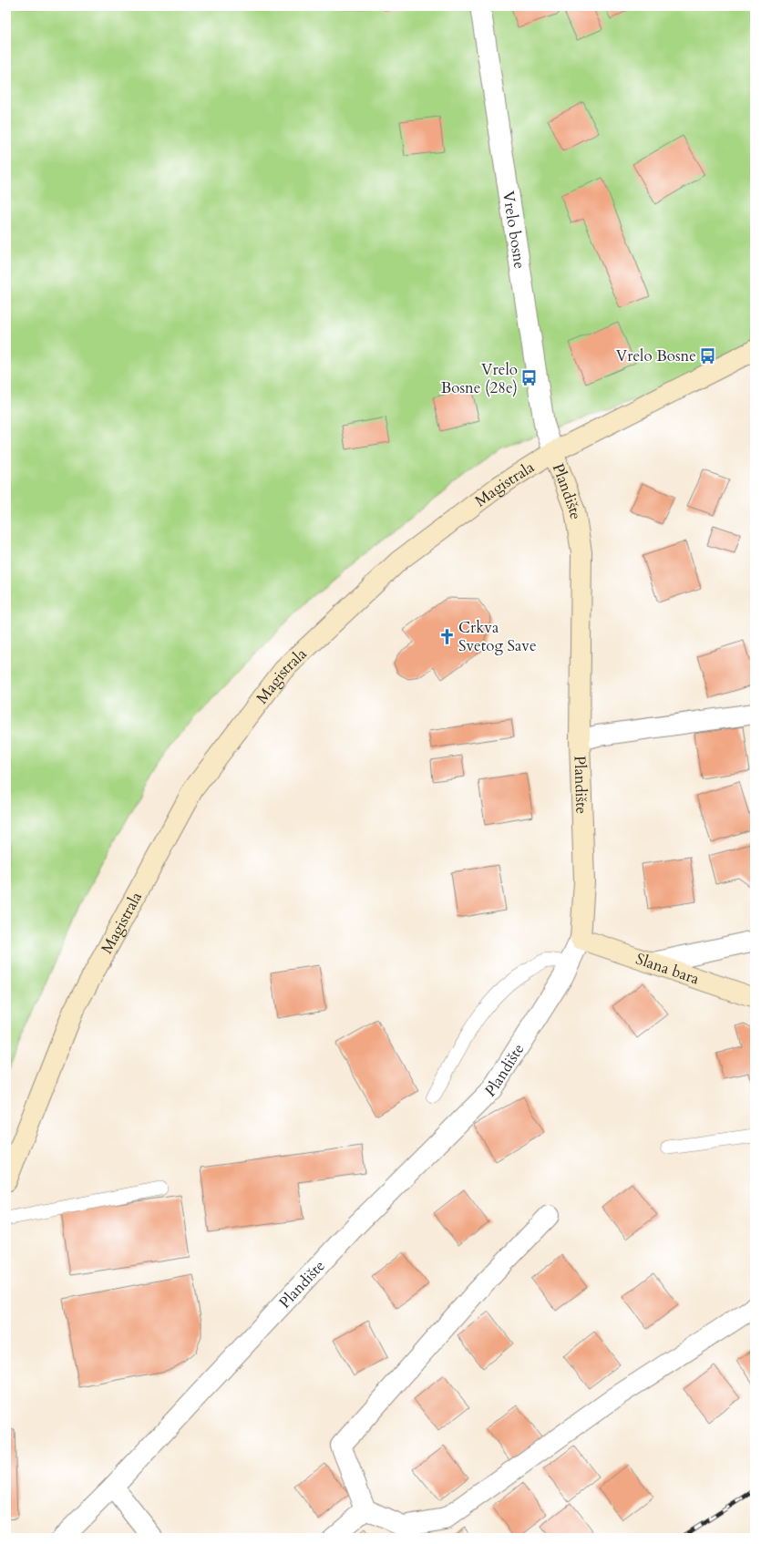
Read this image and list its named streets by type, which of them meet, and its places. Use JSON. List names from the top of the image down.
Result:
{
  "streets": {
    "main road": ["Magistrala", "Plandište", "Slana bara"],
    "street": ["Vrelo bosne"]
  },
  "crossings": [
    ["Vrelo bosne", "Magistrala"],
    ["Vrelo bosne", "Plandište"],
    ["Magistrala", "Plandište"],
    ["Plandište", "Slana bara"]
  ],
  "places": {
    "bus stop": ["Vrelo Bosne", "Vrelo Bosne (28e)"],
    "church": ["Crkva Svetog Save"]
  }
}
